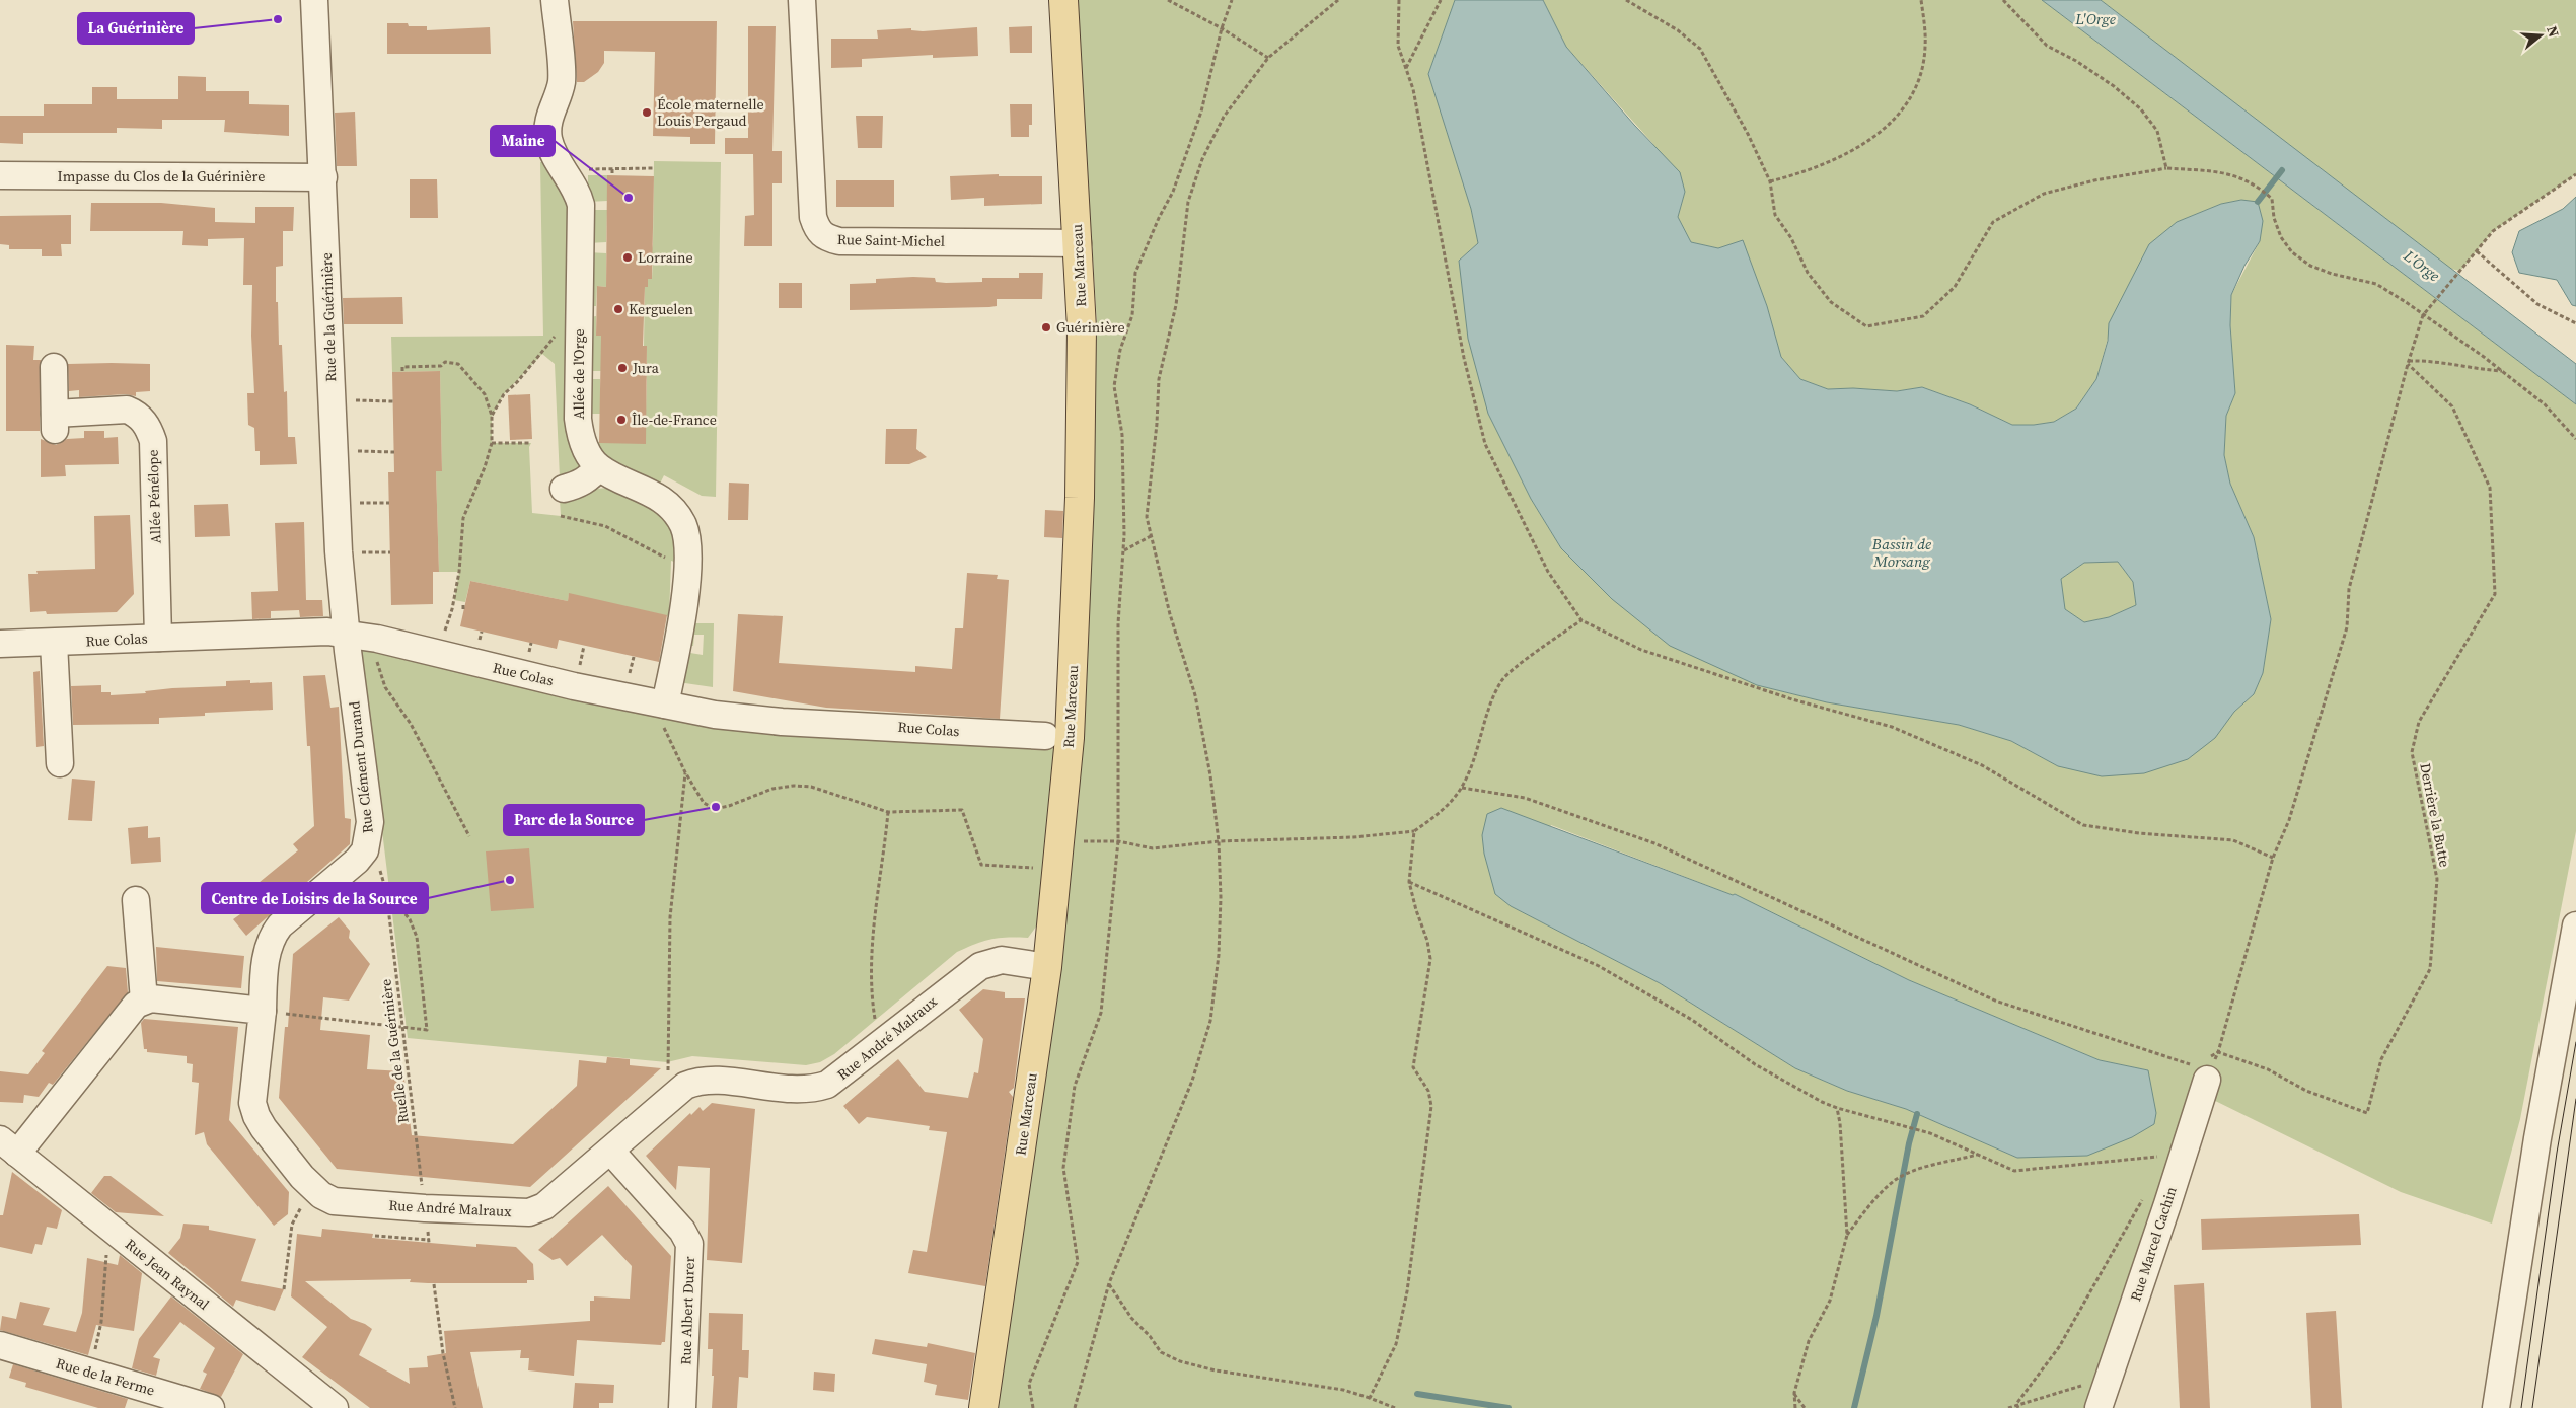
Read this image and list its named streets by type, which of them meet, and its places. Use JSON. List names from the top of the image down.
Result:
{
  "streets": {
    "main road": ["Rue Marceau"],
    "street": [
      "Impasse du Clos de la Guérinière",
      "Rue Saint-Michel",
      "Rue de la Guérinière",
      "Allée de l'Orge",
      "Allée Pénélope",
      "Rue Colas",
      "Rue Clément Durand",
      "Rue André Malraux",
      "Rue Marcel Cachin",
      "Rue Jean Raynal",
      "Rue Albert Durer",
      "Rue de la Ferme"
    ],
    "path": ["Derrière la Butte", "Ruelle de la Guérinière"]
  },
  "crossings": [
    ["Impasse du Clos de la Guérinière", "Rue de la Guérinière"],
    ["Rue Saint-Michel", "Rue Marceau"],
    ["Rue Marceau", "Rue André Malraux"],
    ["Rue de la Guérinière", "Rue Colas"],
    ["Rue de la Guérinière", "Rue Clément Durand"],
    ["Allée de l'Orge", "Rue Colas"],
    ["Allée Pénélope", "Rue Colas"],
    ["Rue Colas", "Rue Clément Durand"],
    ["Rue Clément Durand", "Rue André Malraux"],
    ["Rue André Malraux", "Ruelle de la Guérinière"],
    ["Rue André Malraux", "Rue Albert Durer"]
  ],
  "water": ["L'Orge", "Bassin de Morsang"],
  "places": [
    "La Guérinière",
    "École maternelle Louis Pergaud",
    "Maine",
    "Lorraine",
    "Kerguelen",
    "Guérinière",
    "Jura",
    "Île-de-France",
    "Parc de la Source",
    "Centre de Loisirs de la Source"
  ],
  "north": "right"
}
